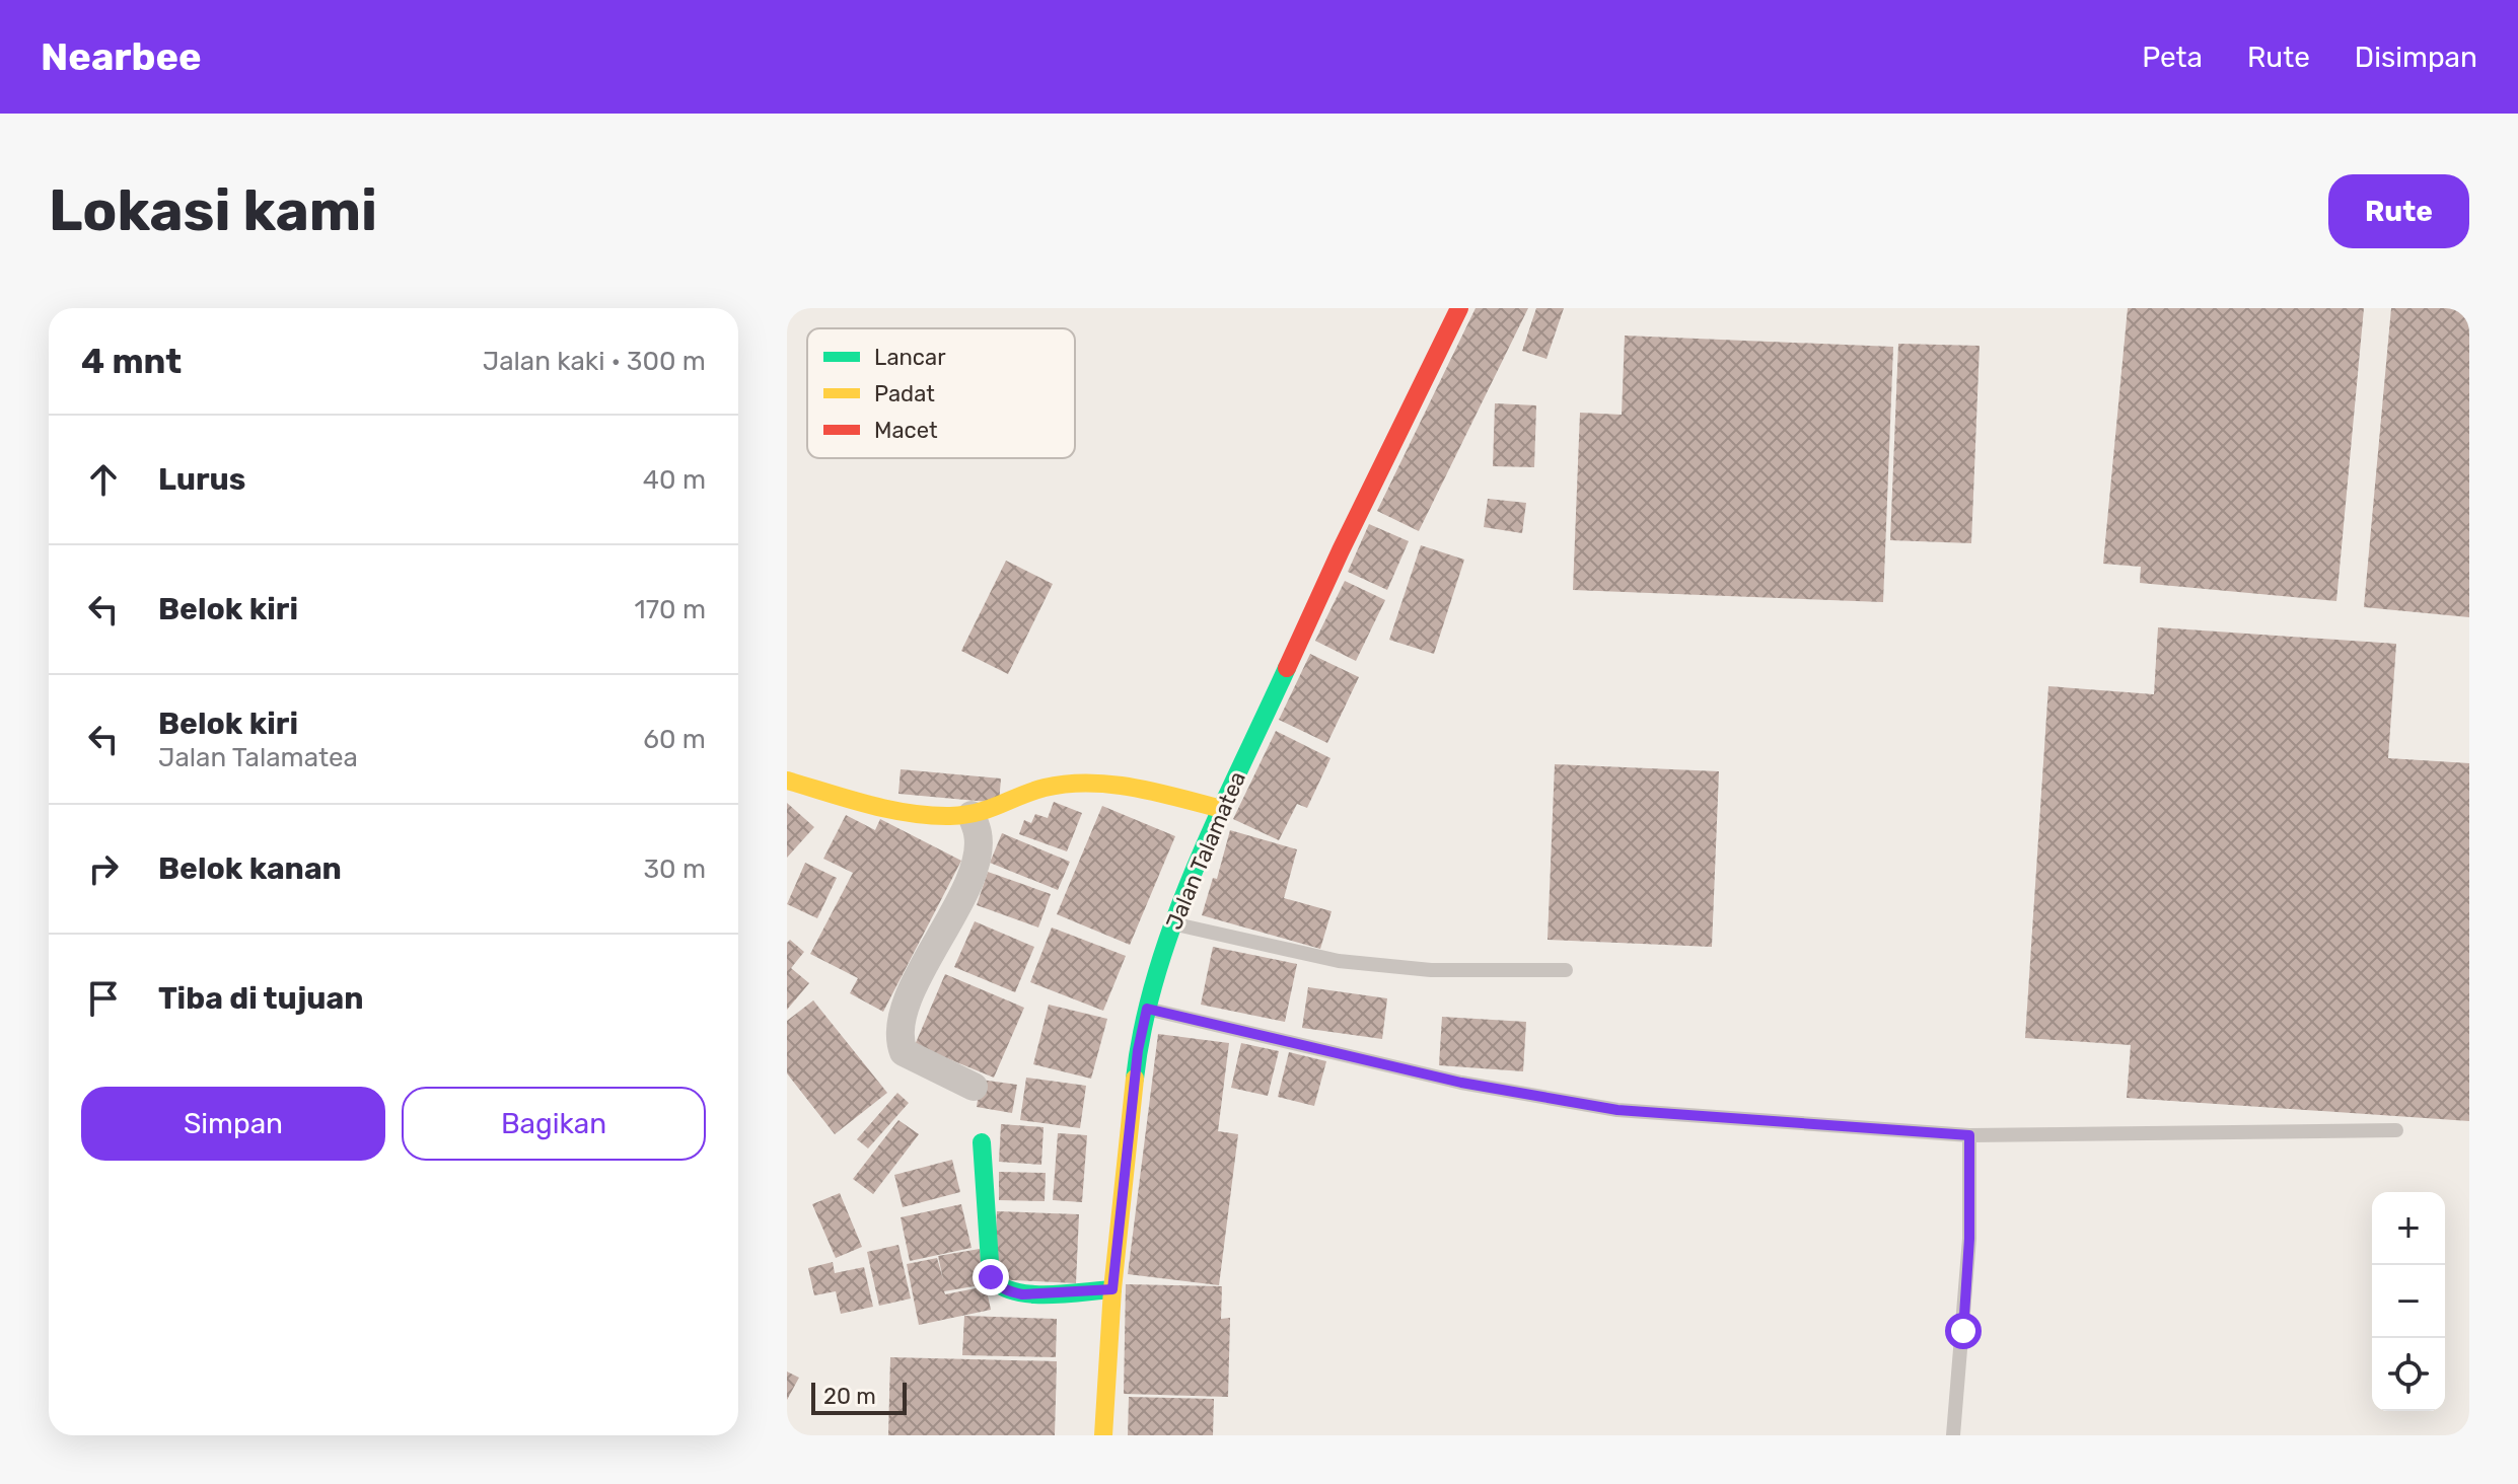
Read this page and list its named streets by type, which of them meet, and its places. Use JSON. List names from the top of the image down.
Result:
{
  "streets": {
    "street": ["Jalan Talamatea"]
  },
  "legend": ["Lancar", "Padat", "Macet"],
  "scale_bar": "20 m",
  "page": {
    "header": "Nearbee",
    "nav": ["Peta", "Rute", "Disimpan"],
    "buttons": [
      "Rute",
      ["Simpan", "Bagikan"]
    ],
    "title": "Lokasi kami",
    "heading": ["4 mnt", "Jalan kaki · 300 m"],
    "list": [
      ["Lurus", "40 m"],
      ["Belok kiri", "170 m"],
      ["Belok kiri", "Jalan Talamatea", "60 m"],
      ["Belok kanan", "30 m"],
      "Tiba di tujuan"
    ],
    "map_buttons": ["+", "−"],
    "scale": "20 m"
  }
}
